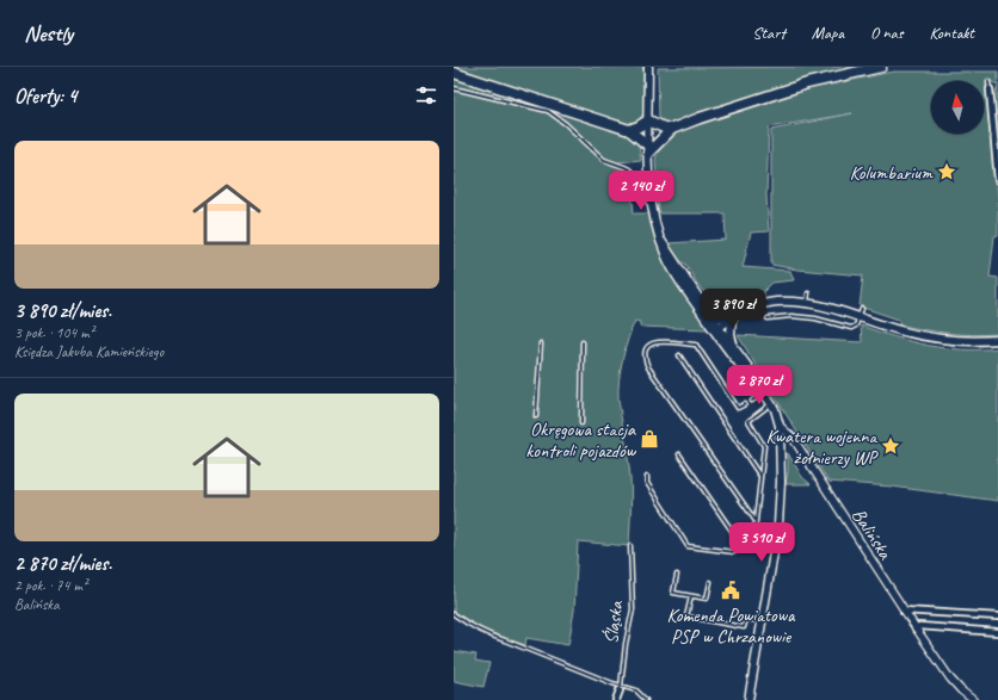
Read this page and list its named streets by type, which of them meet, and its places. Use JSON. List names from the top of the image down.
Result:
{
  "streets": {
    "main road": ["Balińska"],
    "street": ["Śląska"]
  },
  "places": {
    "place": ["Kolumbarium", "Kwatera wojenna żołnierzy WP"],
    "shop": ["Okręgowa stacja kontroli pojazdów"],
    "public building": ["Komenda Powiatowa PSP w Chrzanowie"]
  },
  "north": "top",
  "page": {
    "header": "Nestly",
    "nav": [
      "Start",
      "Mapa",
      "O nas",
      "Kontakt"
    ],
    "heading": "Oferty: 4",
    "list": [
      {
        "name": "3 890 zł/mies.",
        "note": "3 pok. · 104 m² · Księdza Jakuba Kamieńskiego"
      },
      {
        "name": "2 870 zł/mies.",
        "note": "2 pok. · 74 m² · Balińska"
      }
    ],
    "price": [
      "2 140 zł",
      "3 890 zł",
      "2 870 zł",
      "3 510 zł"
    ]
  }
}
